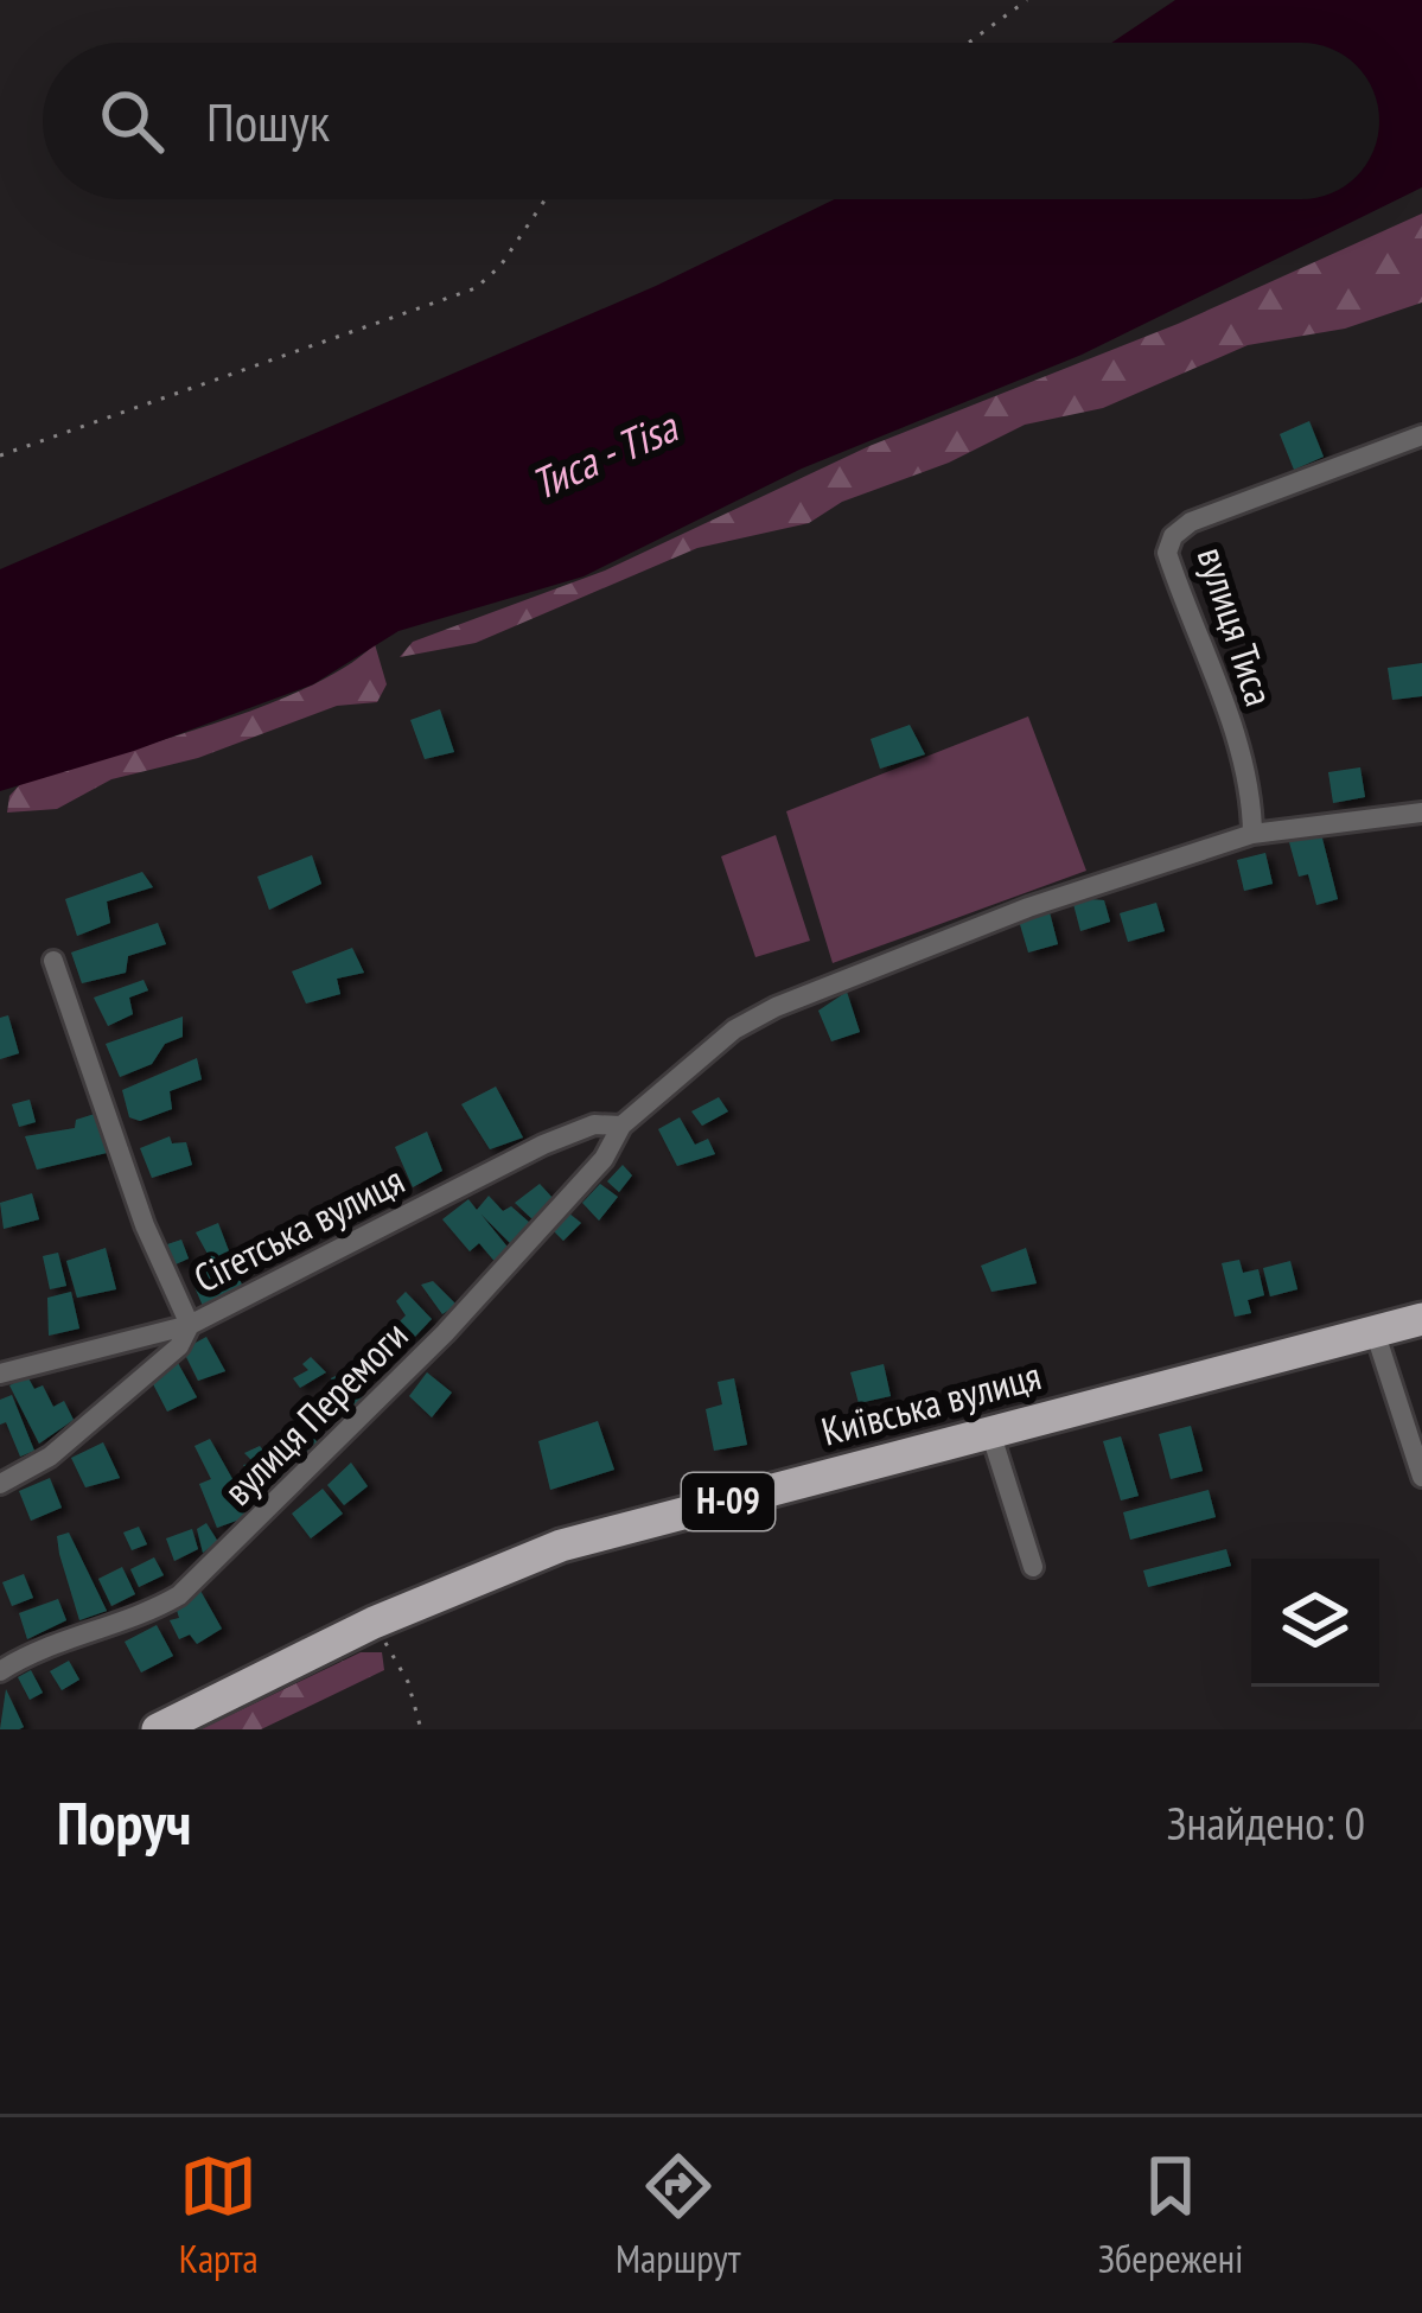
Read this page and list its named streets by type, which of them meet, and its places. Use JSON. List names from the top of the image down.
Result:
{
  "streets": {
    "main road": ["Київська вулиця", "Н-09"],
    "street": ["вулиця Тиса", "Сігетська вулиця", "вулиця Перемоги"]
  },
  "crossings": [
    ["вулиця Тиса", "вулиця Перемоги"],
    ["Сігетська вулиця", "вулиця Перемоги"]
  ],
  "water": ["Тиса - Tisa"],
  "page": {
    "search": "Пошук",
    "heading": ["Поруч", "Знайдено: 0"],
    "nav": ["Карта", "Маршрут", "Збережені"]
  }
}
